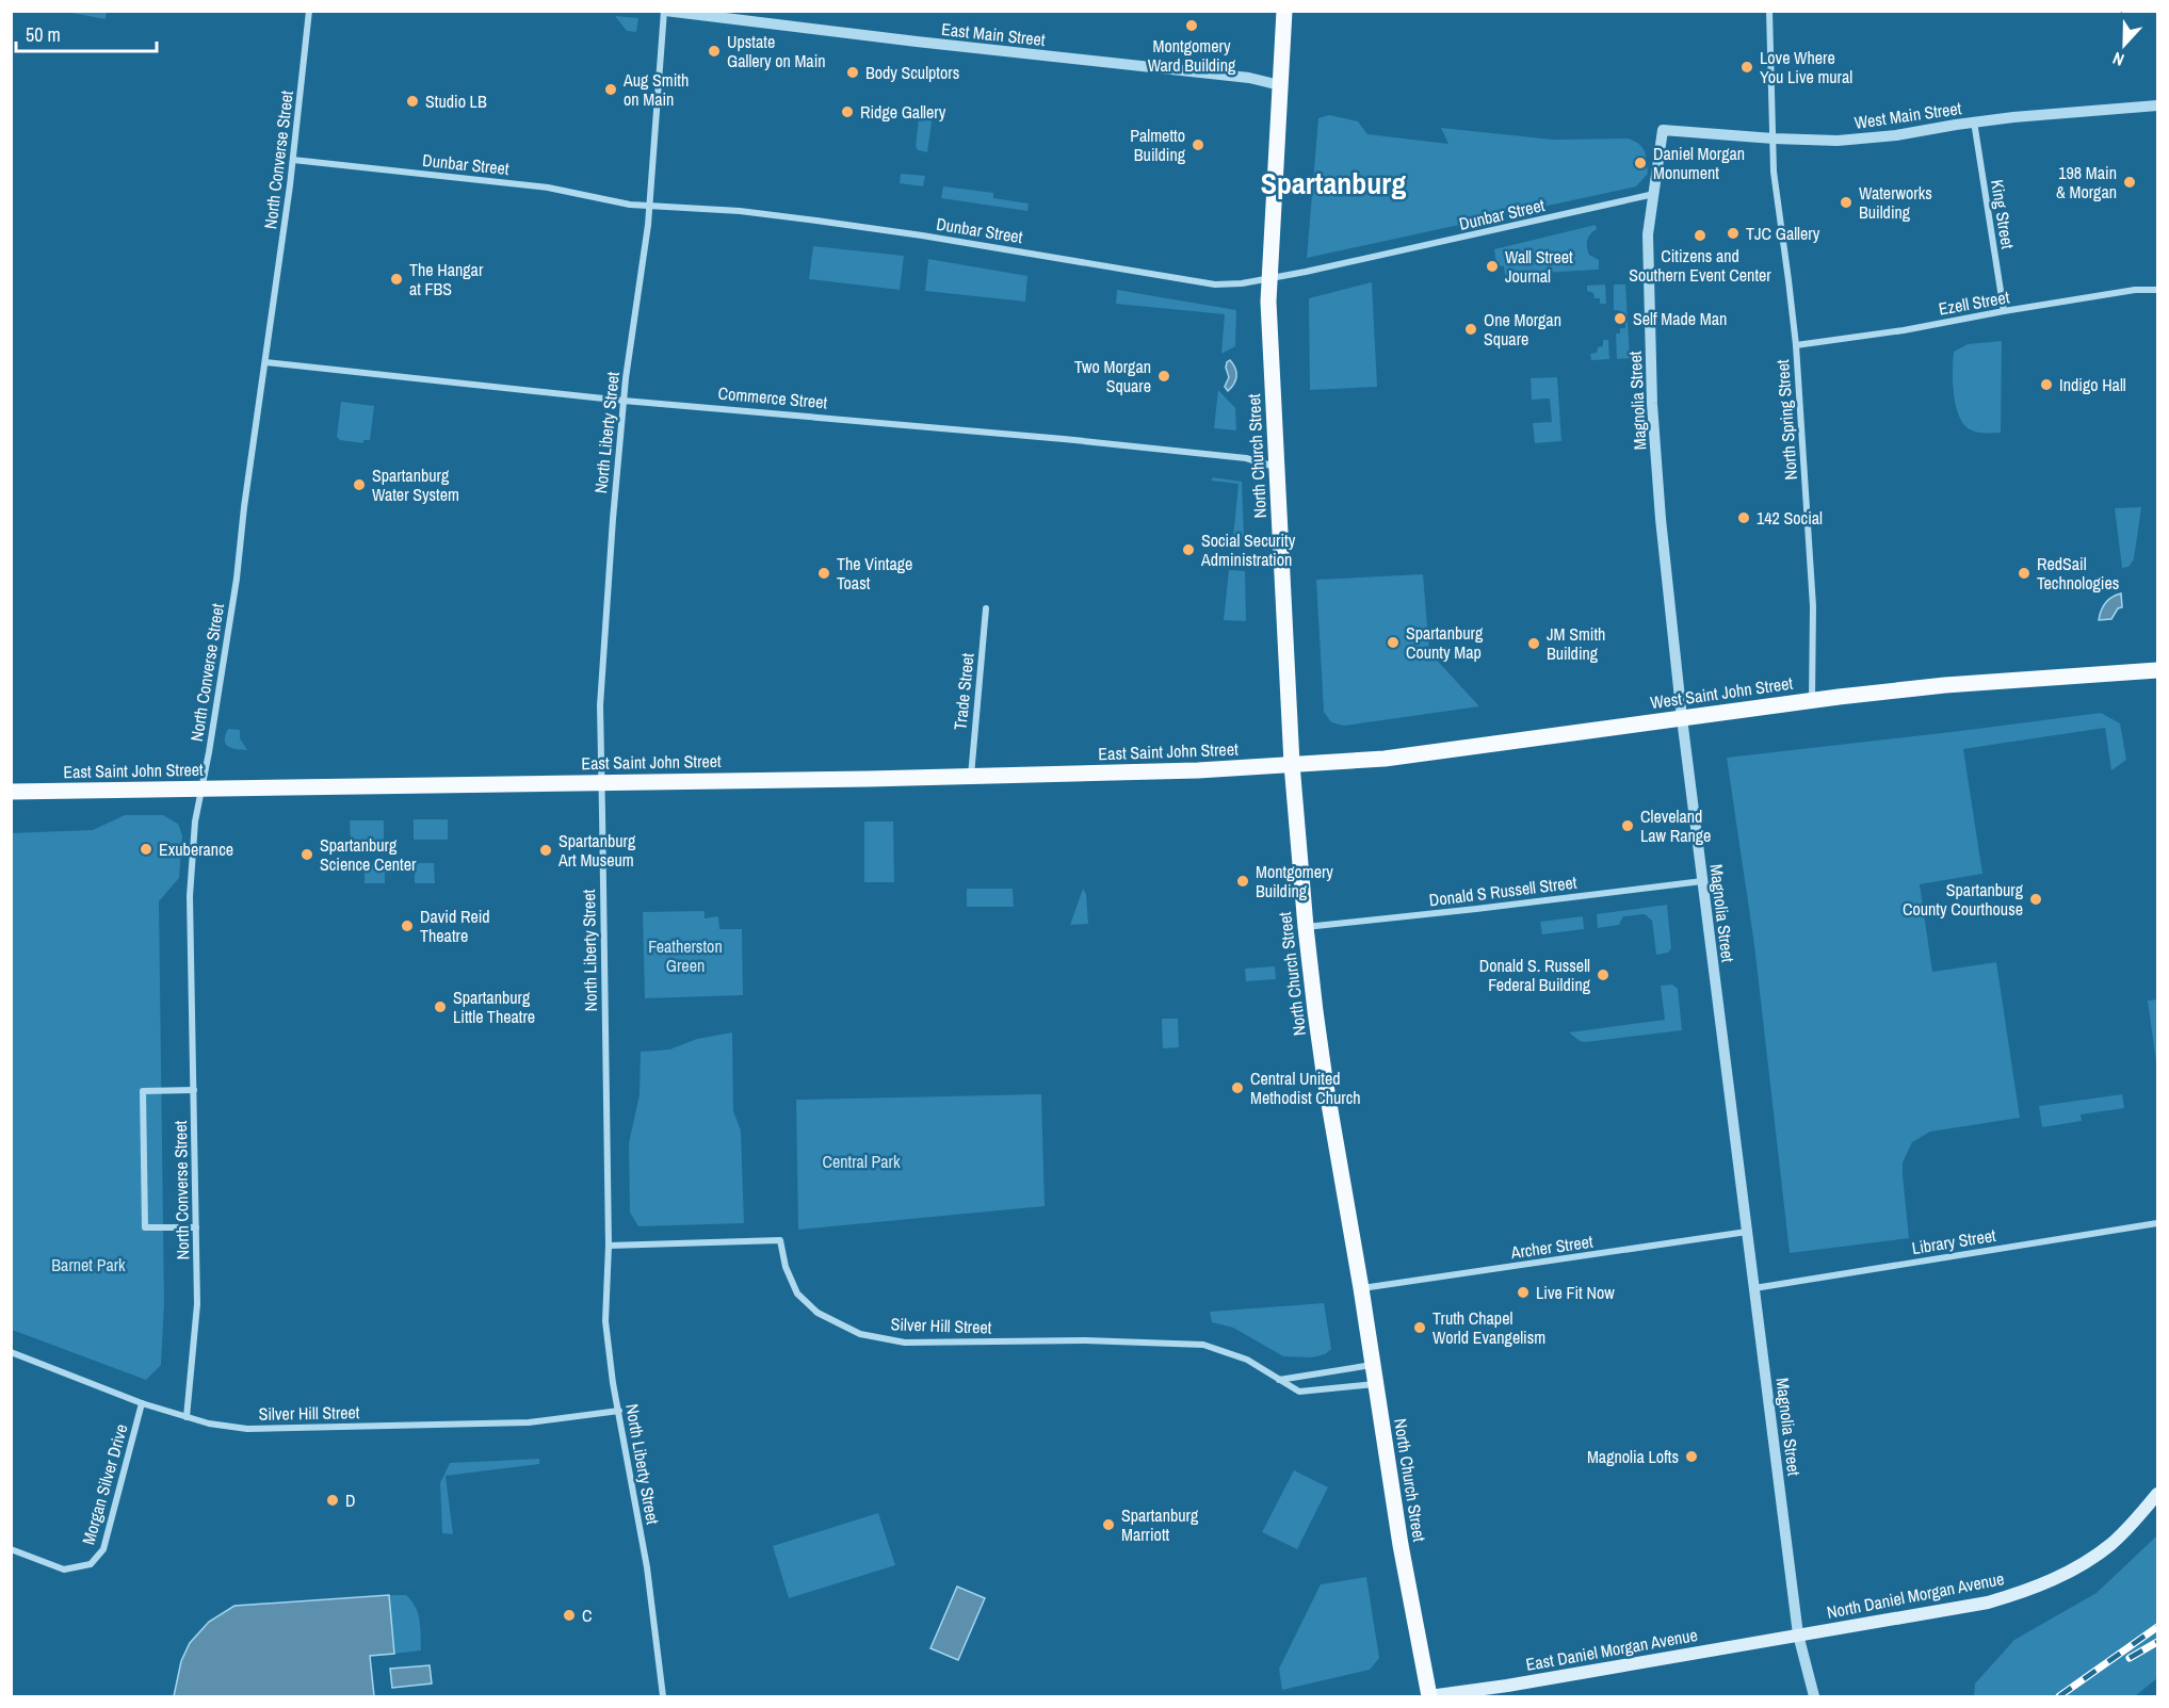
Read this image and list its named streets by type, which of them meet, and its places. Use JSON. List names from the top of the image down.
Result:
{
  "streets": {
    "main road": [
      "North Church Street",
      "West Saint John Street",
      "East Saint John Street",
      "North Daniel Morgan Avenue",
      "East Daniel Morgan Avenue"
    ],
    "street": [
      "East Main Street",
      "West Main Street",
      "North Converse Street",
      "Dunbar Street",
      "King Street",
      "Ezell Street",
      "Commerce Street",
      "Magnolia Street",
      "North Spring Street",
      "North Liberty Street",
      "Trade Street",
      "Donald S Russell Street",
      "Library Street",
      "Archer Street",
      "Silver Hill Street",
      "Morgan Silver Drive"
    ]
  },
  "crossings": [
    ["East Main Street", "North Liberty Street"],
    ["East Main Street", "North Church Street"],
    ["West Main Street", "King Street"],
    ["West Main Street", "Magnolia Street"],
    ["West Main Street", "North Spring Street"],
    ["North Converse Street", "Dunbar Street"],
    ["North Converse Street", "Commerce Street"],
    ["North Converse Street", "East Saint John Street"],
    ["North Converse Street", "Silver Hill Street"],
    ["Dunbar Street", "Magnolia Street"],
    ["Dunbar Street", "North Liberty Street"],
    ["Dunbar Street", "North Church Street"],
    ["King Street", "Ezell Street"],
    ["Ezell Street", "North Spring Street"],
    ["Commerce Street", "North Liberty Street"],
    ["Commerce Street", "North Church Street"],
    ["Magnolia Street", "West Saint John Street"],
    ["Magnolia Street", "Donald S Russell Street"],
    ["Magnolia Street", "Library Street"],
    ["Magnolia Street", "Archer Street"],
    ["Magnolia Street", "North Daniel Morgan Avenue"],
    ["Magnolia Street", "East Daniel Morgan Avenue"],
    ["North Spring Street", "West Saint John Street"],
    ["North Liberty Street", "East Saint John Street"],
    ["North Liberty Street", "Silver Hill Street"],
    ["North Church Street", "West Saint John Street"],
    ["North Church Street", "East Saint John Street"],
    ["North Church Street", "Donald S Russell Street"],
    ["North Church Street", "Archer Street"],
    ["North Church Street", "Silver Hill Street"],
    ["North Church Street", "East Daniel Morgan Avenue"],
    ["Trade Street", "East Saint John Street"],
    ["West Saint John Street", "East Saint John Street"],
    ["Silver Hill Street", "Morgan Silver Drive"],
    ["North Daniel Morgan Avenue", "East Daniel Morgan Avenue"]
  ],
  "districts": ["Spartanburg"],
  "parks": ["Featherston Green", "Central Park", "Barnet Park"],
  "places": [
    "Montgomery Ward Building",
    "Upstate Gallery on Main",
    "Love Where You Live mural",
    "Body Sculptors",
    "Aug Smith on Main",
    "Studio LB",
    "Ridge Gallery",
    "Palmetto Building",
    "Daniel Morgan Monument",
    "198 Main & Morgan",
    "Waterworks Building",
    "TJC Gallery",
    "Citizens and Southern Event Center",
    "Wall Street Journal",
    "The Hangar at FBS",
    "Self Made Man",
    "One Morgan Square",
    "Two Morgan Square",
    "Indigo Hall",
    "Spartanburg Water System",
    "142 Social",
    "Social Security Administration",
    "The Vintage Toast",
    "RedSail Technologies",
    "Spartanburg County Map",
    "JM Smith Building",
    "Cleveland Law Range",
    "Exuberance",
    "Spartanburg Art Museum",
    "Spartanburg Science Center",
    "Montgomery Building",
    "Spartanburg County Courthouse",
    "David Reid Theatre",
    "Donald S. Russell Federal Building",
    "Spartanburg Little Theatre",
    "Central United Methodist Church",
    "Live Fit Now",
    "Truth Chapel World Evangelism",
    "Magnolia Lofts",
    "D",
    "Spartanburg Marriott",
    "C"
  ],
  "scale_bar": "50 m",
  "north": "bottom"
}
